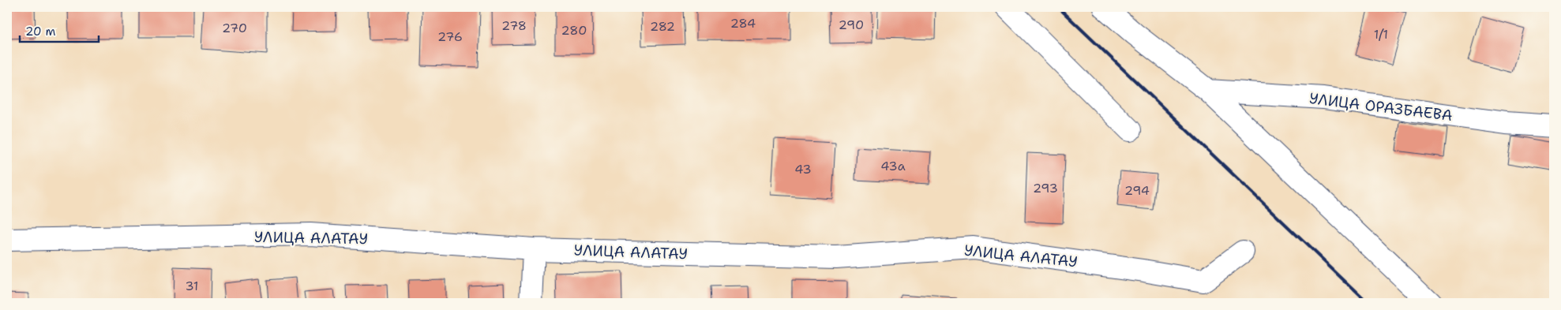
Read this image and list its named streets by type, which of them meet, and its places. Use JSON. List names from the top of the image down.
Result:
{
  "streets": {
    "street": ["УЛИЦА ОРАЗБАЕВА", "УЛИЦА АЛАТАУ"]
  },
  "house_numbers": [
    "284",
    "290",
    "278",
    "282",
    "270",
    "280",
    "1/1",
    "276",
    "43а",
    "43",
    "293",
    "294",
    "31"
  ],
  "scale_bar": "20 m"
}
